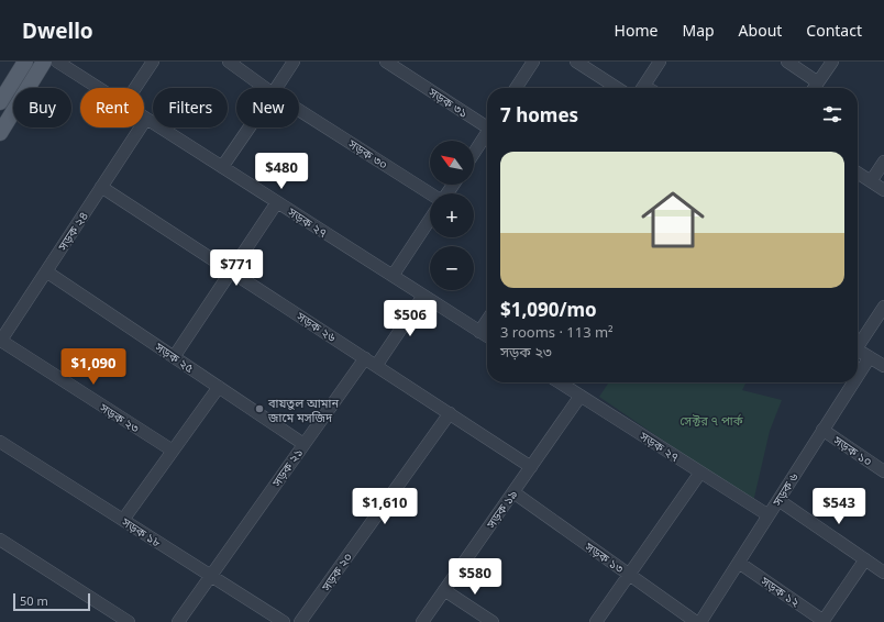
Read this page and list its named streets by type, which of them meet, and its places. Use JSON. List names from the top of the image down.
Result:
{
  "streets": {
    "street": [
      "সড়ক ৩১",
      "সড়ক ৩০",
      "সড়ক ২৭",
      "সড়ক ২৪",
      "সড়ক ২৬",
      "সড়ক ২৫",
      "সড়ক ২৩",
      "সড়ক ১০",
      "সড়ক ২১",
      "সড়ক ৬",
      "সড়ক ১৯",
      "সড়ক ১৮",
      "সড়ক ১৩",
      "সড়ক ২০",
      "সড়ক ১২"
    ]
  },
  "crossings": [
    ["সড়ক ২৭", "সড়ক ২৪"],
    ["সড়ক ২৭", "সড়ক ৬"],
    ["সড়ক ২৭", "সড়ক ১৯"],
    ["সড়ক ২৪", "সড়ক ২৬"],
    ["সড়ক ২৪", "সড়ক ২৫"],
    ["সড়ক ২৪", "সড়ক ২৩"],
    ["সড়ক ২৬", "সড়ক ২১"],
    ["সড়ক ২৬", "সড়ক ১৯"],
    ["সড়ক ২৬", "সড়ক ২০"],
    ["সড়ক ২৫", "সড়ক ২১"],
    ["সড়ক ১০", "সড়ক ৬"],
    ["সড়ক ২১", "সড়ক ১৮"],
    ["সড়ক ৬", "সড়ক ১২"],
    ["সড়ক ১৯", "সড়ক ১৩"]
  ],
  "parks": ["সেক্টর ৭ পার্ক"],
  "places": ["বায়তুল আমান জামে মসজিদ"],
  "scale_bar": "50 m",
  "north": "top left",
  "page": {
    "header": "Dwello",
    "nav": [
      "Home",
      "Map",
      "About",
      "Contact"
    ],
    "chip": [
      "Buy",
      "Rent",
      "Filters",
      "New"
    ],
    "heading": "7 homes",
    "map_buttons": ["+", "−"],
    "list": [
      {
        "name": "$1,090/mo",
        "note": "3 rooms · 113 m² · সড়ক ২৩"
      }
    ],
    "price": [
      "$480",
      "$771",
      "$506",
      "$1,090",
      "$1,610",
      "$543",
      "$580"
    ],
    "scale": "50 m"
  }
}
